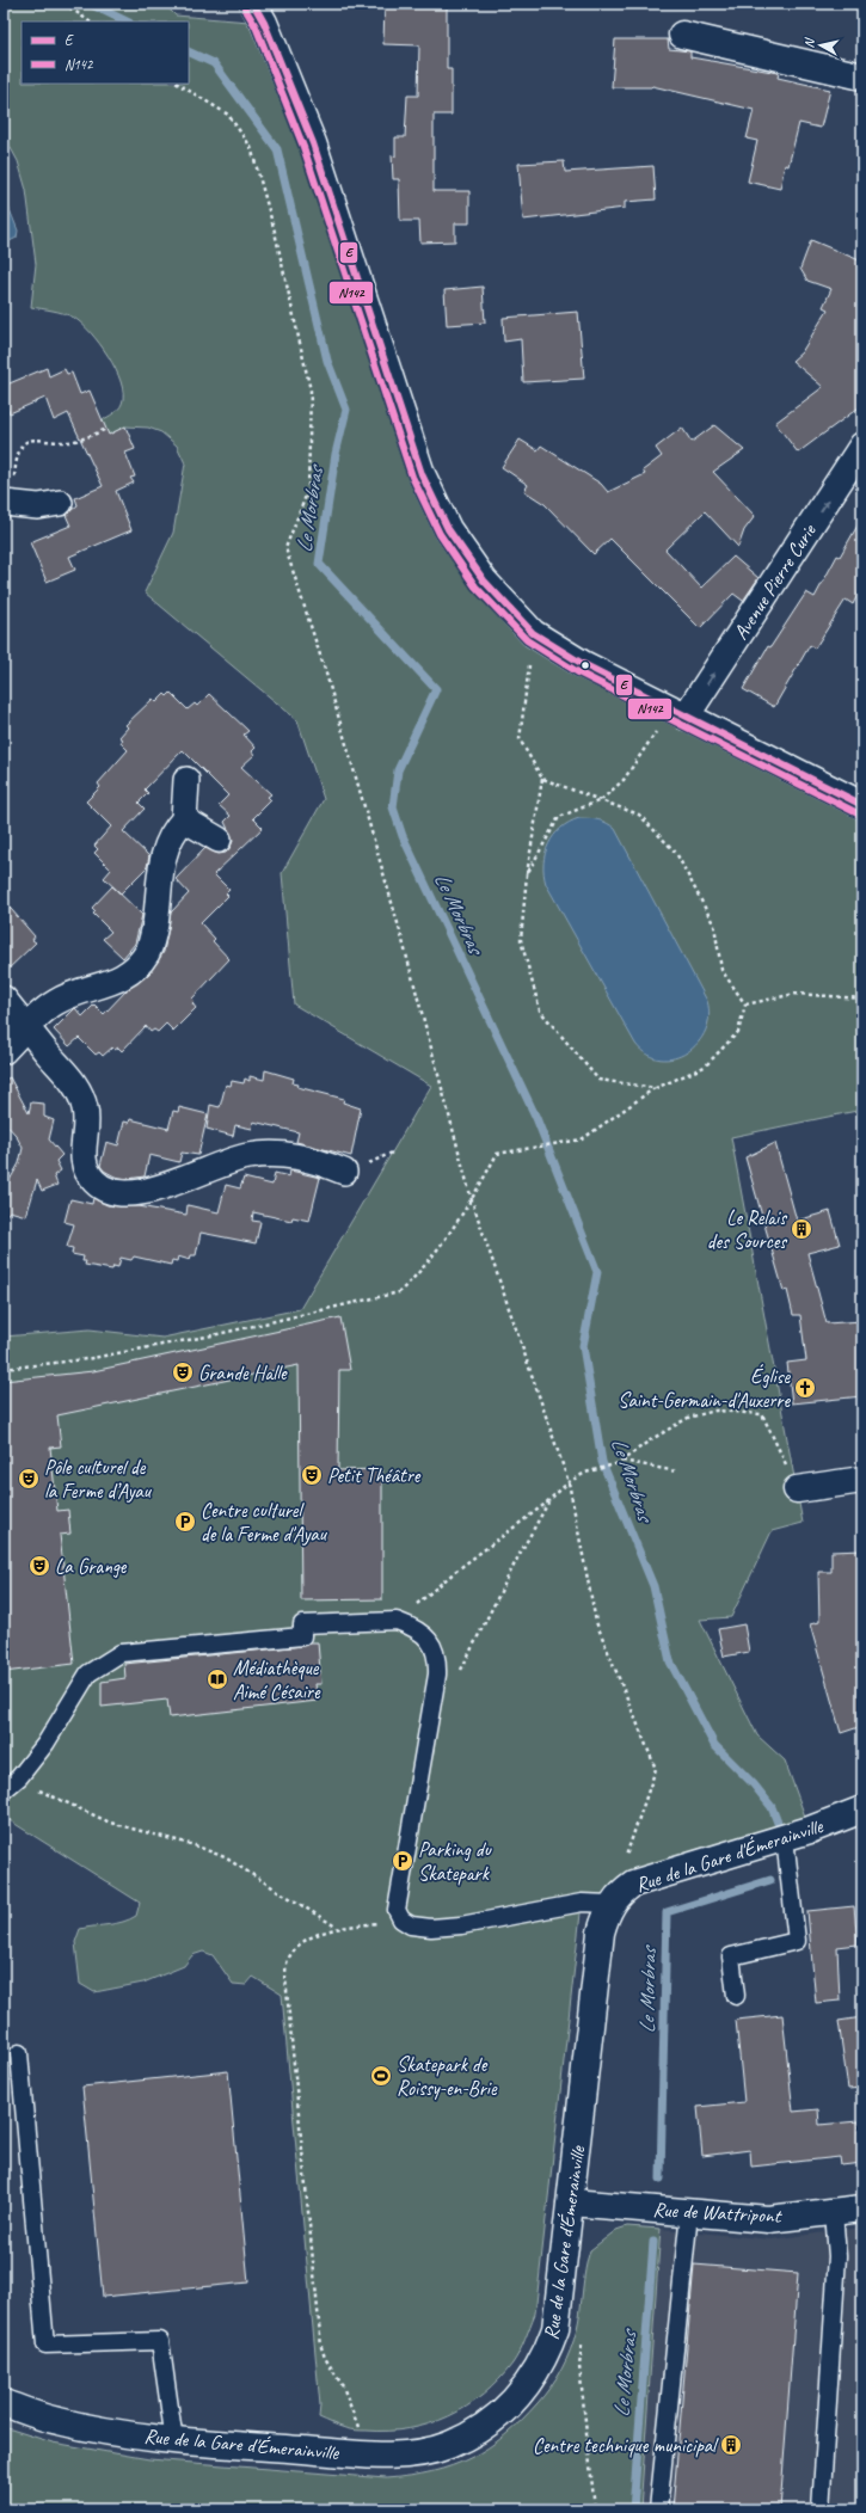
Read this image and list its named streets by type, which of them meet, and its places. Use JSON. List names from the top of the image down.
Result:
{
  "streets": {
    "street": ["Avenue Pierre Curie", "Rue de la Gare d'Émerainville", "Rue de Wattripont"]
  },
  "crossings": [
    ["Rue de la Gare d'Émerainville", "Rue de Wattripont"]
  ],
  "one_way": ["Avenue Pierre Curie"],
  "water": ["Le Morbras"],
  "places": {
    "building": ["Le Relais des Sources", "Centre technique municipal"],
    "theatre": [
      "Grande Halle",
      "Petit Théâtre",
      "Pôle culturel de la Ferme d’Ayau",
      "La Grange"
    ],
    "church": ["Église Saint-Germain-d'Auxerre"],
    "parking": ["Centre culturel de la Ferme d'Ayau", "Parking du Skatepark"],
    "library": ["Médiathèque Aimé Césaire"],
    "sports": ["Skatepark de Roissy-en-Brie"]
  },
  "lines": ["transit line E", "transit line N142"],
  "legend": ["E", "N142"],
  "north": "left"
}
